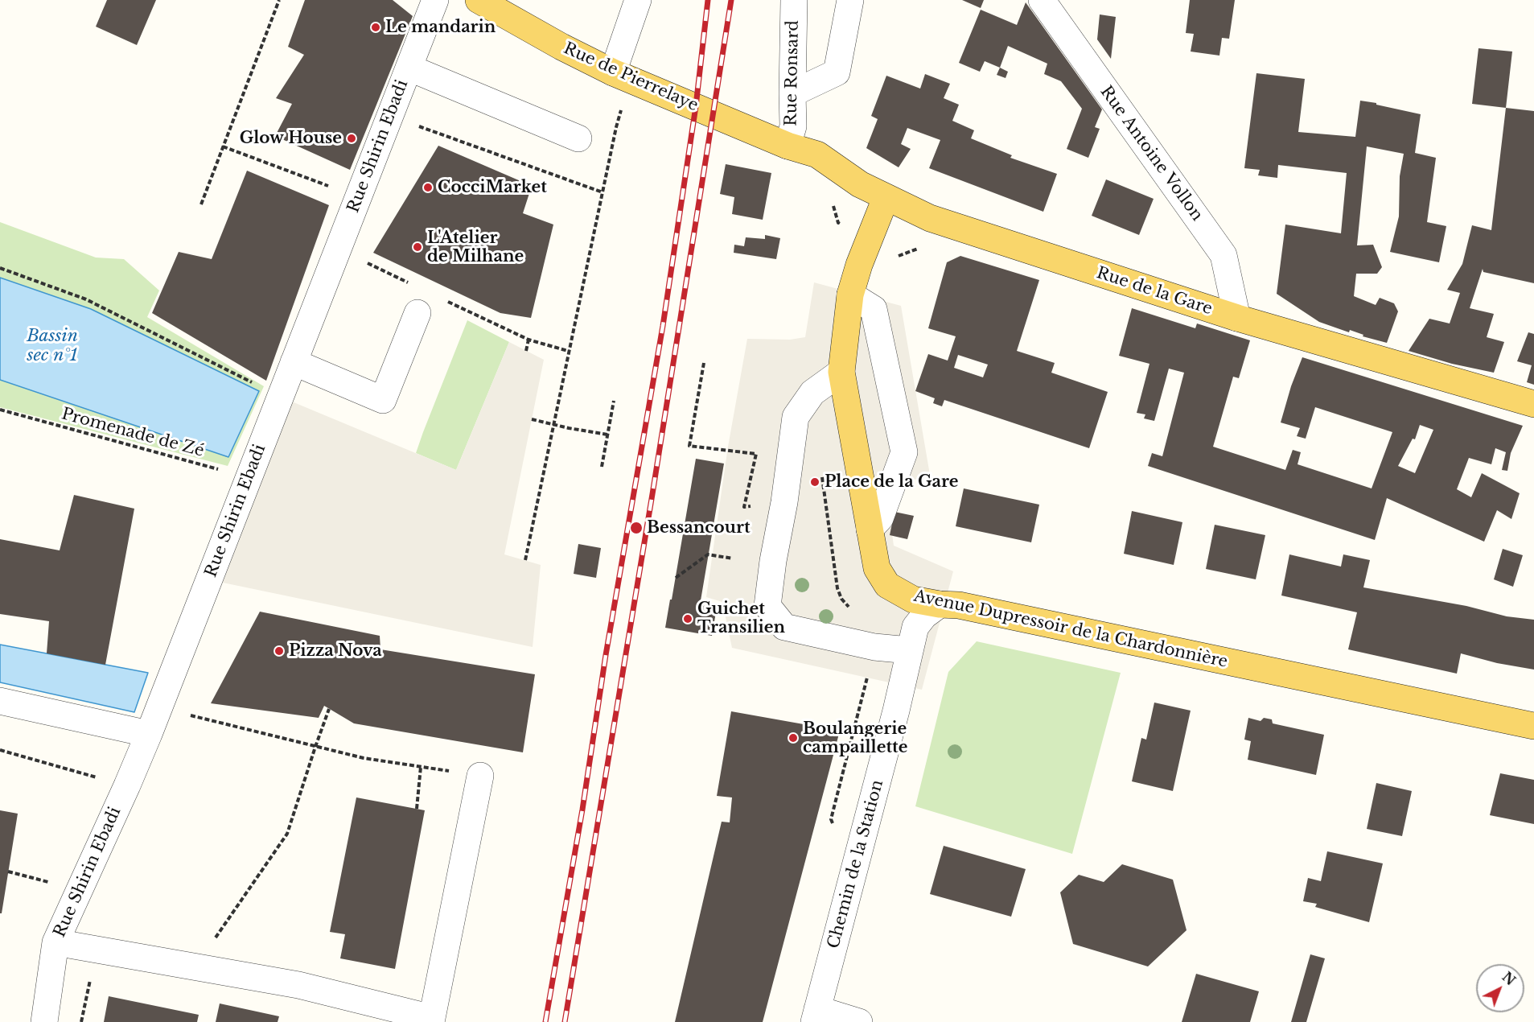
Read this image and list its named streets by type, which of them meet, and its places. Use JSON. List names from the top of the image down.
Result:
{
  "streets": {
    "main road": ["Rue de Pierrelaye", "Rue de la Gare", "Avenue Dupressoir de la Chardonnière"],
    "street": [
      "Rue Ronsard",
      "Rue Shirin Ebadi",
      "Rue Antoine Vollon",
      "Chemin de la Station"
    ],
    "path": ["Promenade de Zé"]
  },
  "crossings": [
    ["Rue Ronsard", "Rue de Pierrelaye"],
    ["Rue Ronsard", "Rue de la Gare"],
    ["Rue de Pierrelaye", "Rue de la Gare"],
    ["Rue Shirin Ebadi", "Promenade de Zé"],
    ["Rue Antoine Vollon", "Rue de la Gare"],
    ["Rue de la Gare", "Avenue Dupressoir de la Chardonnière"],
    ["Avenue Dupressoir de la Chardonnière", "Chemin de la Station"]
  ],
  "water": ["Bassin sec n°1"],
  "places": [
    "Le mandarin",
    "Glow House",
    "CocciMarket",
    "L'Atelier de Milhane",
    "Place de la Gare",
    "Bessancourt",
    "Guichet Transilien",
    "Pizza Nova",
    "Boulangerie campaillette"
  ],
  "north": "top right"
}
